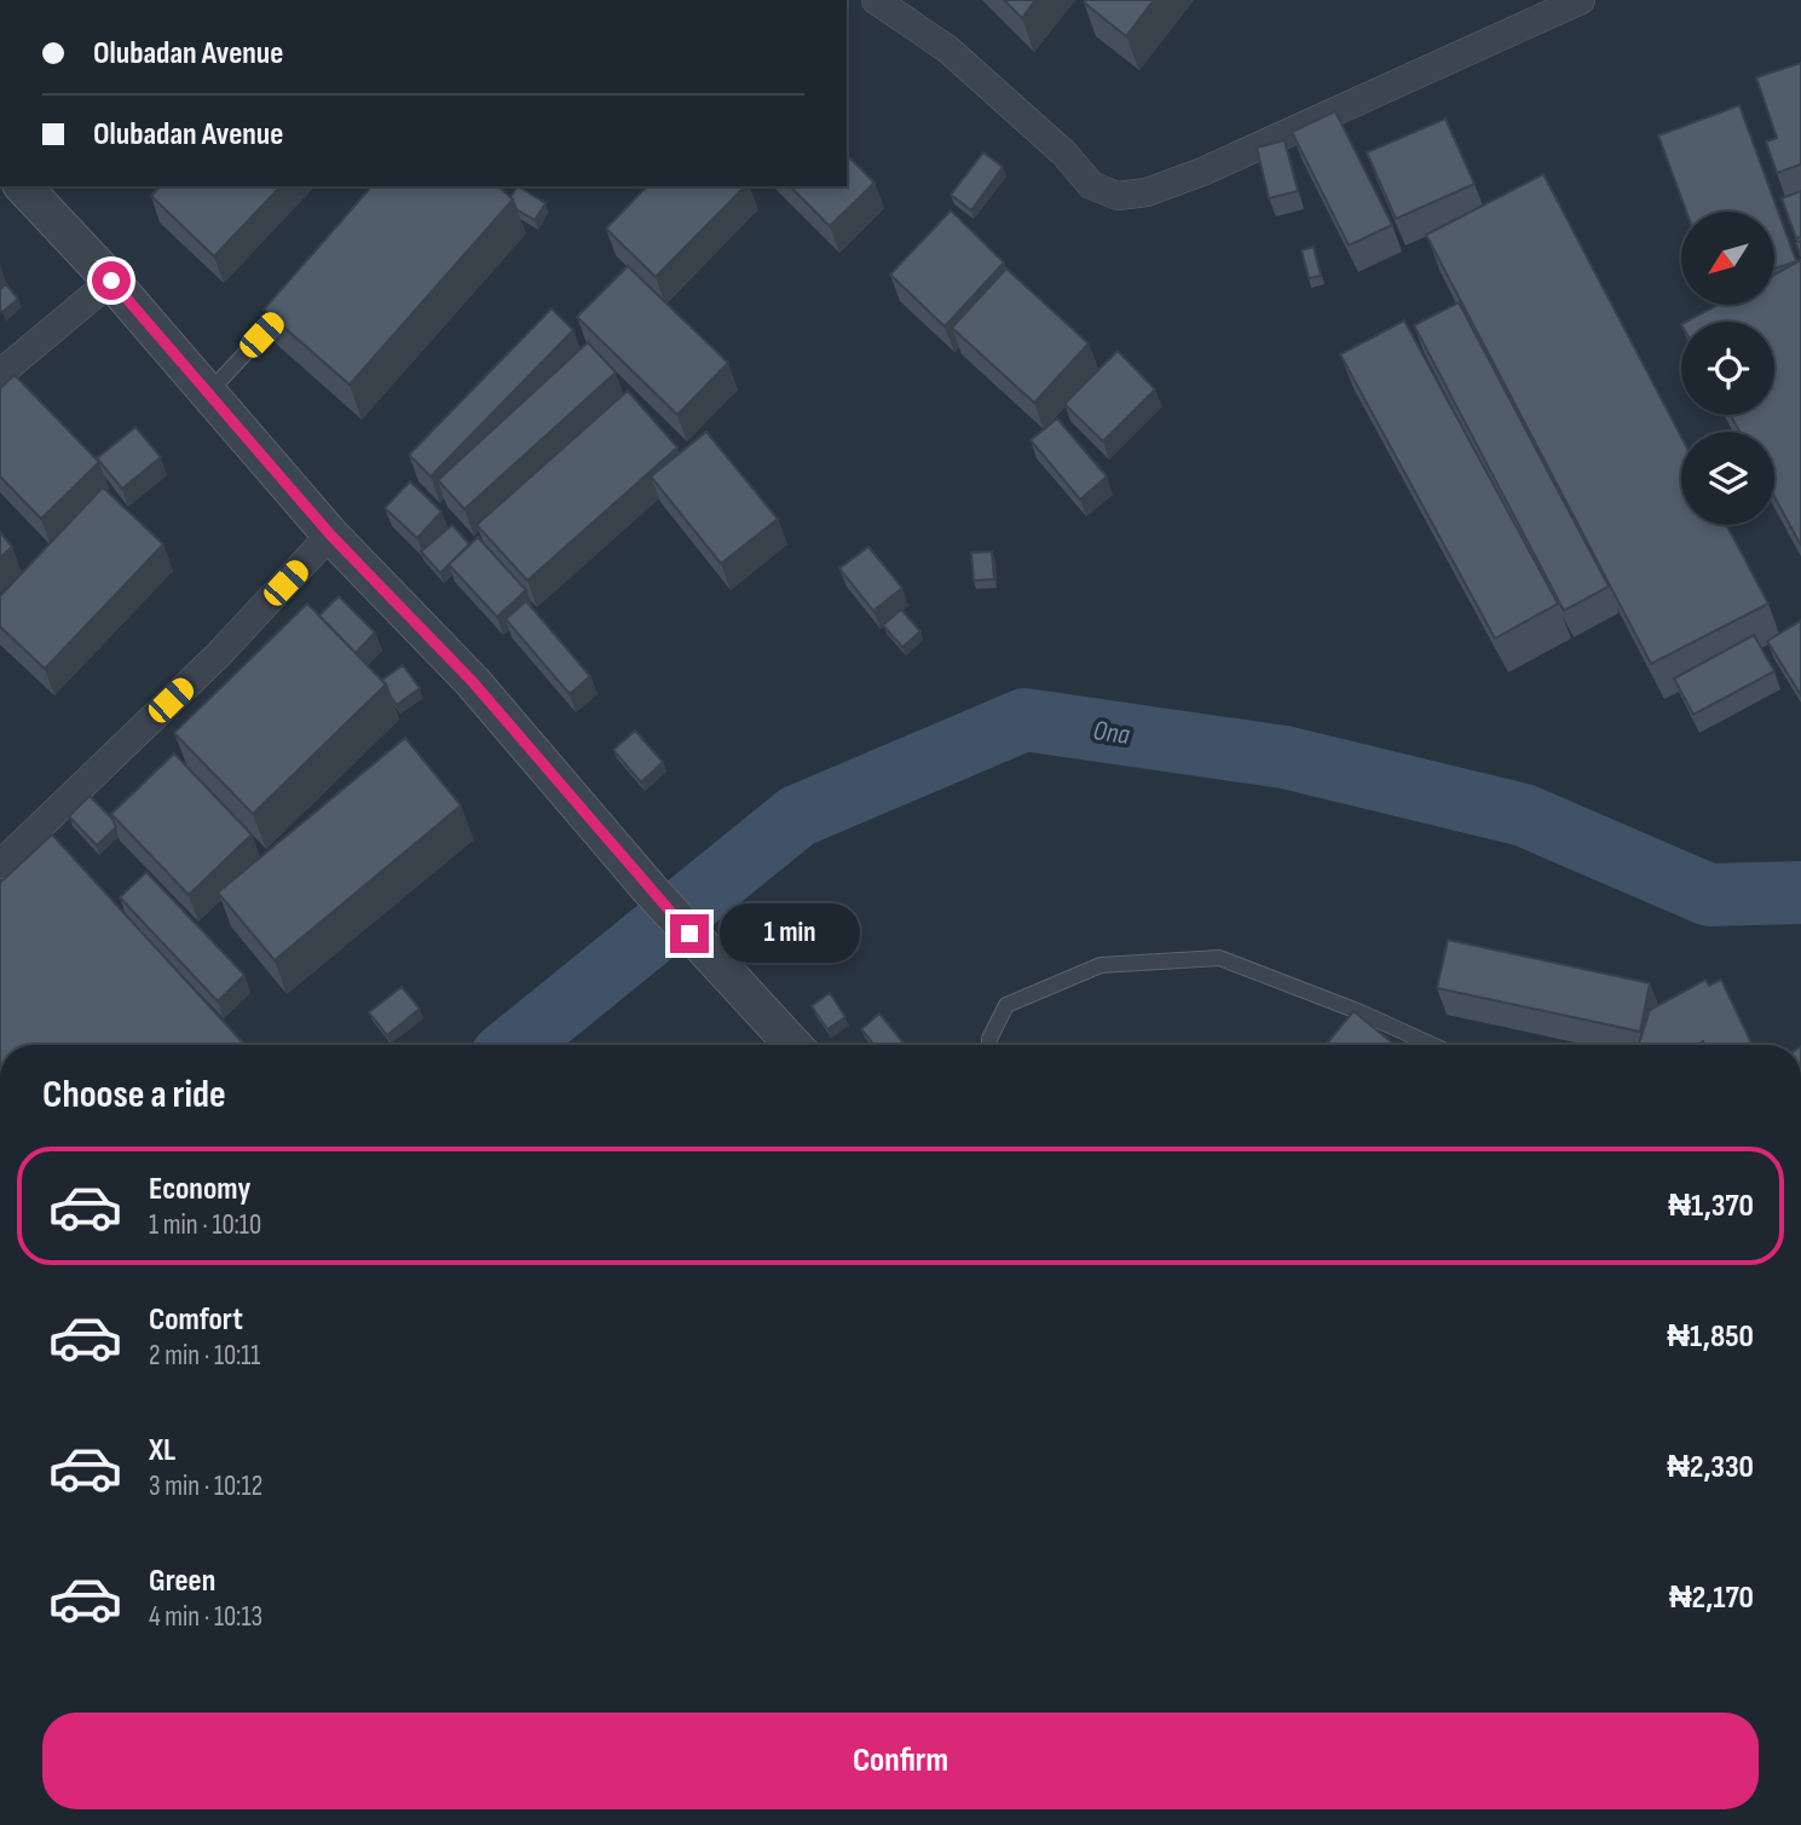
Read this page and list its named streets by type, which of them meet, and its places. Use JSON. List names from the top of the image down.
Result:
{
  "water": ["Ona"],
  "north": "bottom left",
  "page": {
    "banner": ["Olubadan Avenue", "Olubadan Avenue"],
    "bubble": "1 min",
    "heading": "Choose a ride",
    "list": [
      {
        "name": "Economy",
        "note": "1 min · 10:10",
        "value": "₦1,370"
      },
      {
        "name": "Comfort",
        "note": "2 min · 10:11",
        "value": "₦1,850"
      },
      {
        "name": "XL",
        "note": "3 min · 10:12",
        "value": "₦2,330"
      },
      {
        "name": "Green",
        "note": "4 min · 10:13",
        "value": "₦2,170"
      }
    ],
    "buttons": "Confirm"
  }
}
